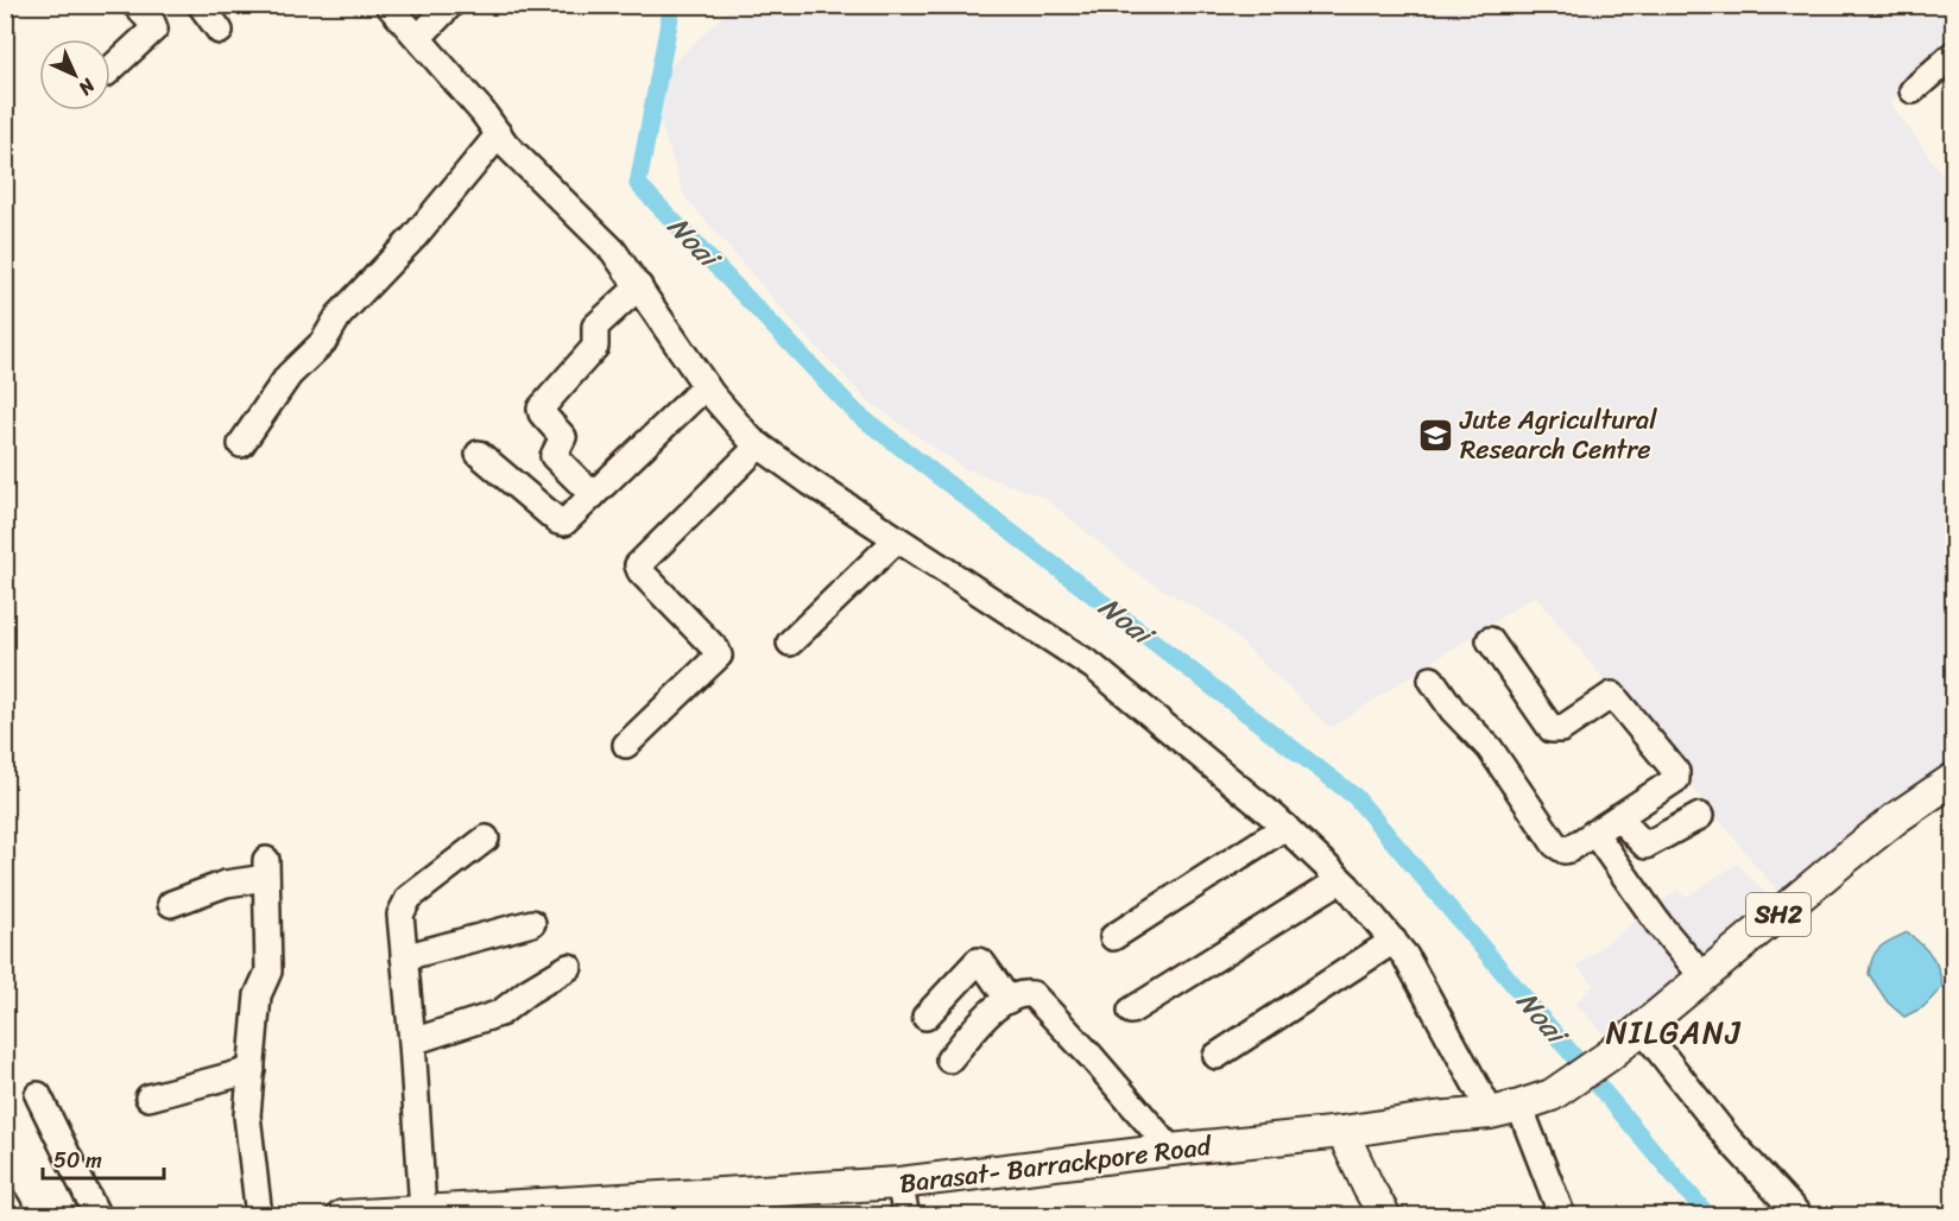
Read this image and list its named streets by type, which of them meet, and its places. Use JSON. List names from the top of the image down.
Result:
{
  "streets": {
    "main road": ["SH2", "Barasat- Barrackpore Road"]
  },
  "crossings": [
    ["SH2", "Barasat- Barrackpore Road"]
  ],
  "districts": ["NILGANJ"],
  "water": ["Noai"],
  "places": {
    "school or university": ["Jute Agricultural Research Centre"]
  },
  "scale_bar": "50 m",
  "north": "bottom right"
}
